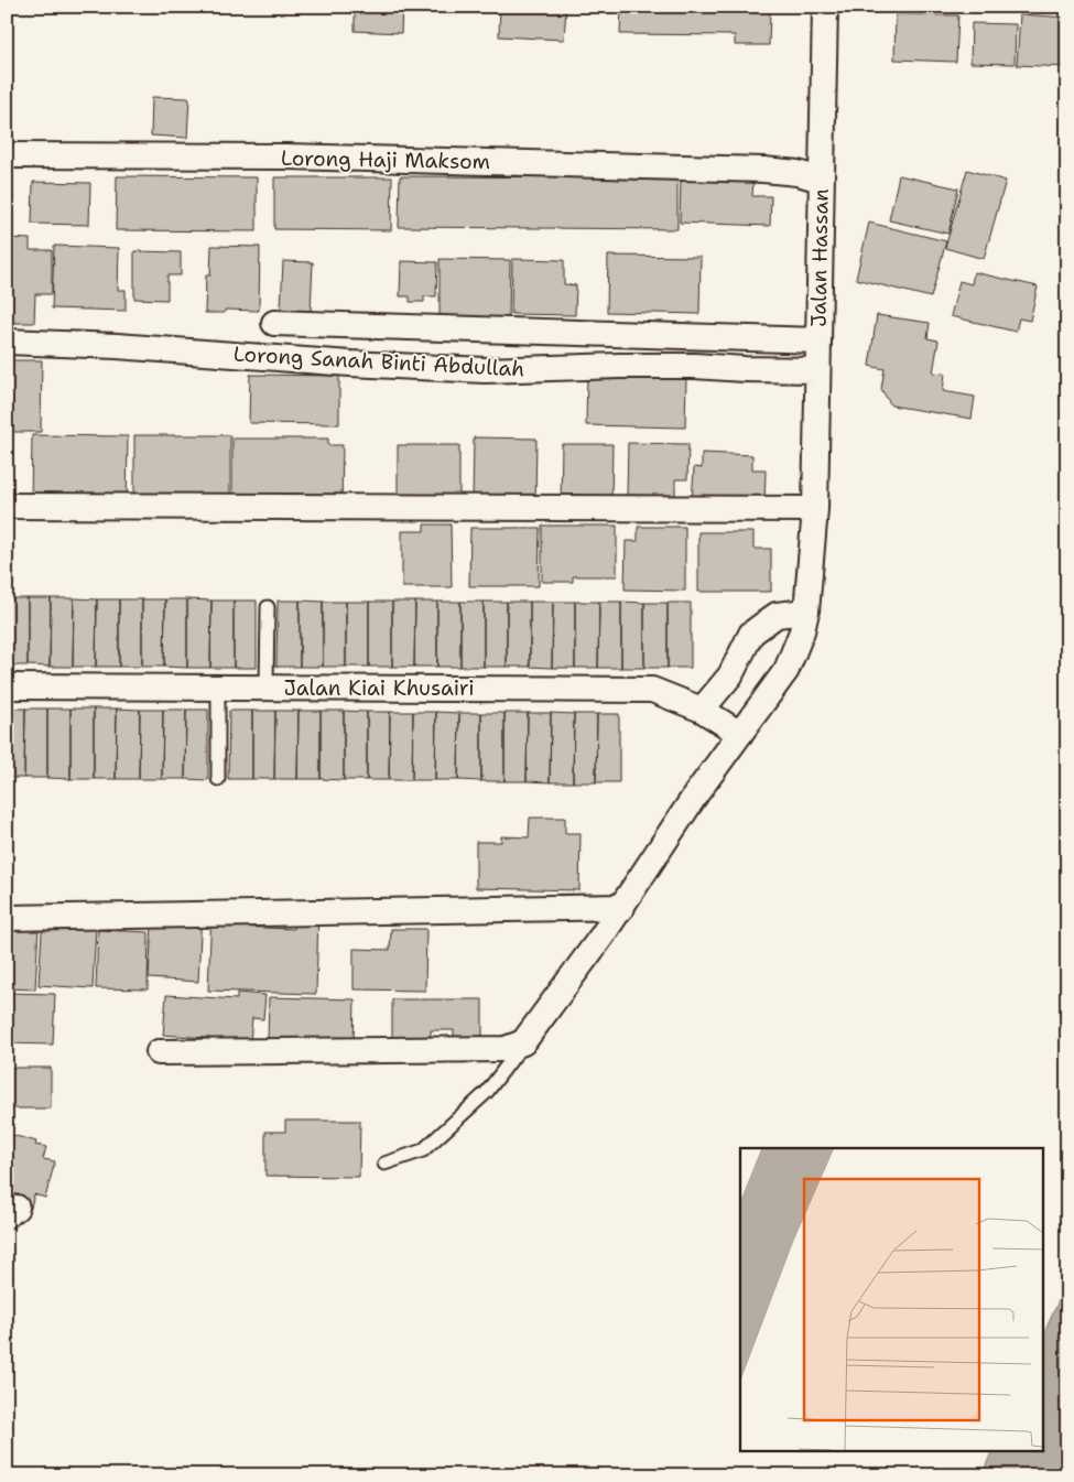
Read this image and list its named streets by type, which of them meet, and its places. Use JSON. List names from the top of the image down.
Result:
{
  "streets": {
    "street": [
      "Lorong Haji Maksom",
      "Jalan Hassan",
      "Lorong Sanah Binti Abdullah",
      "Jalan Kiai Khusairi"
    ]
  },
  "crossings": [
    ["Lorong Haji Maksom", "Jalan Hassan"],
    ["Jalan Hassan", "Lorong Sanah Binti Abdullah"],
    ["Jalan Hassan", "Jalan Kiai Khusairi"]
  ]
}
